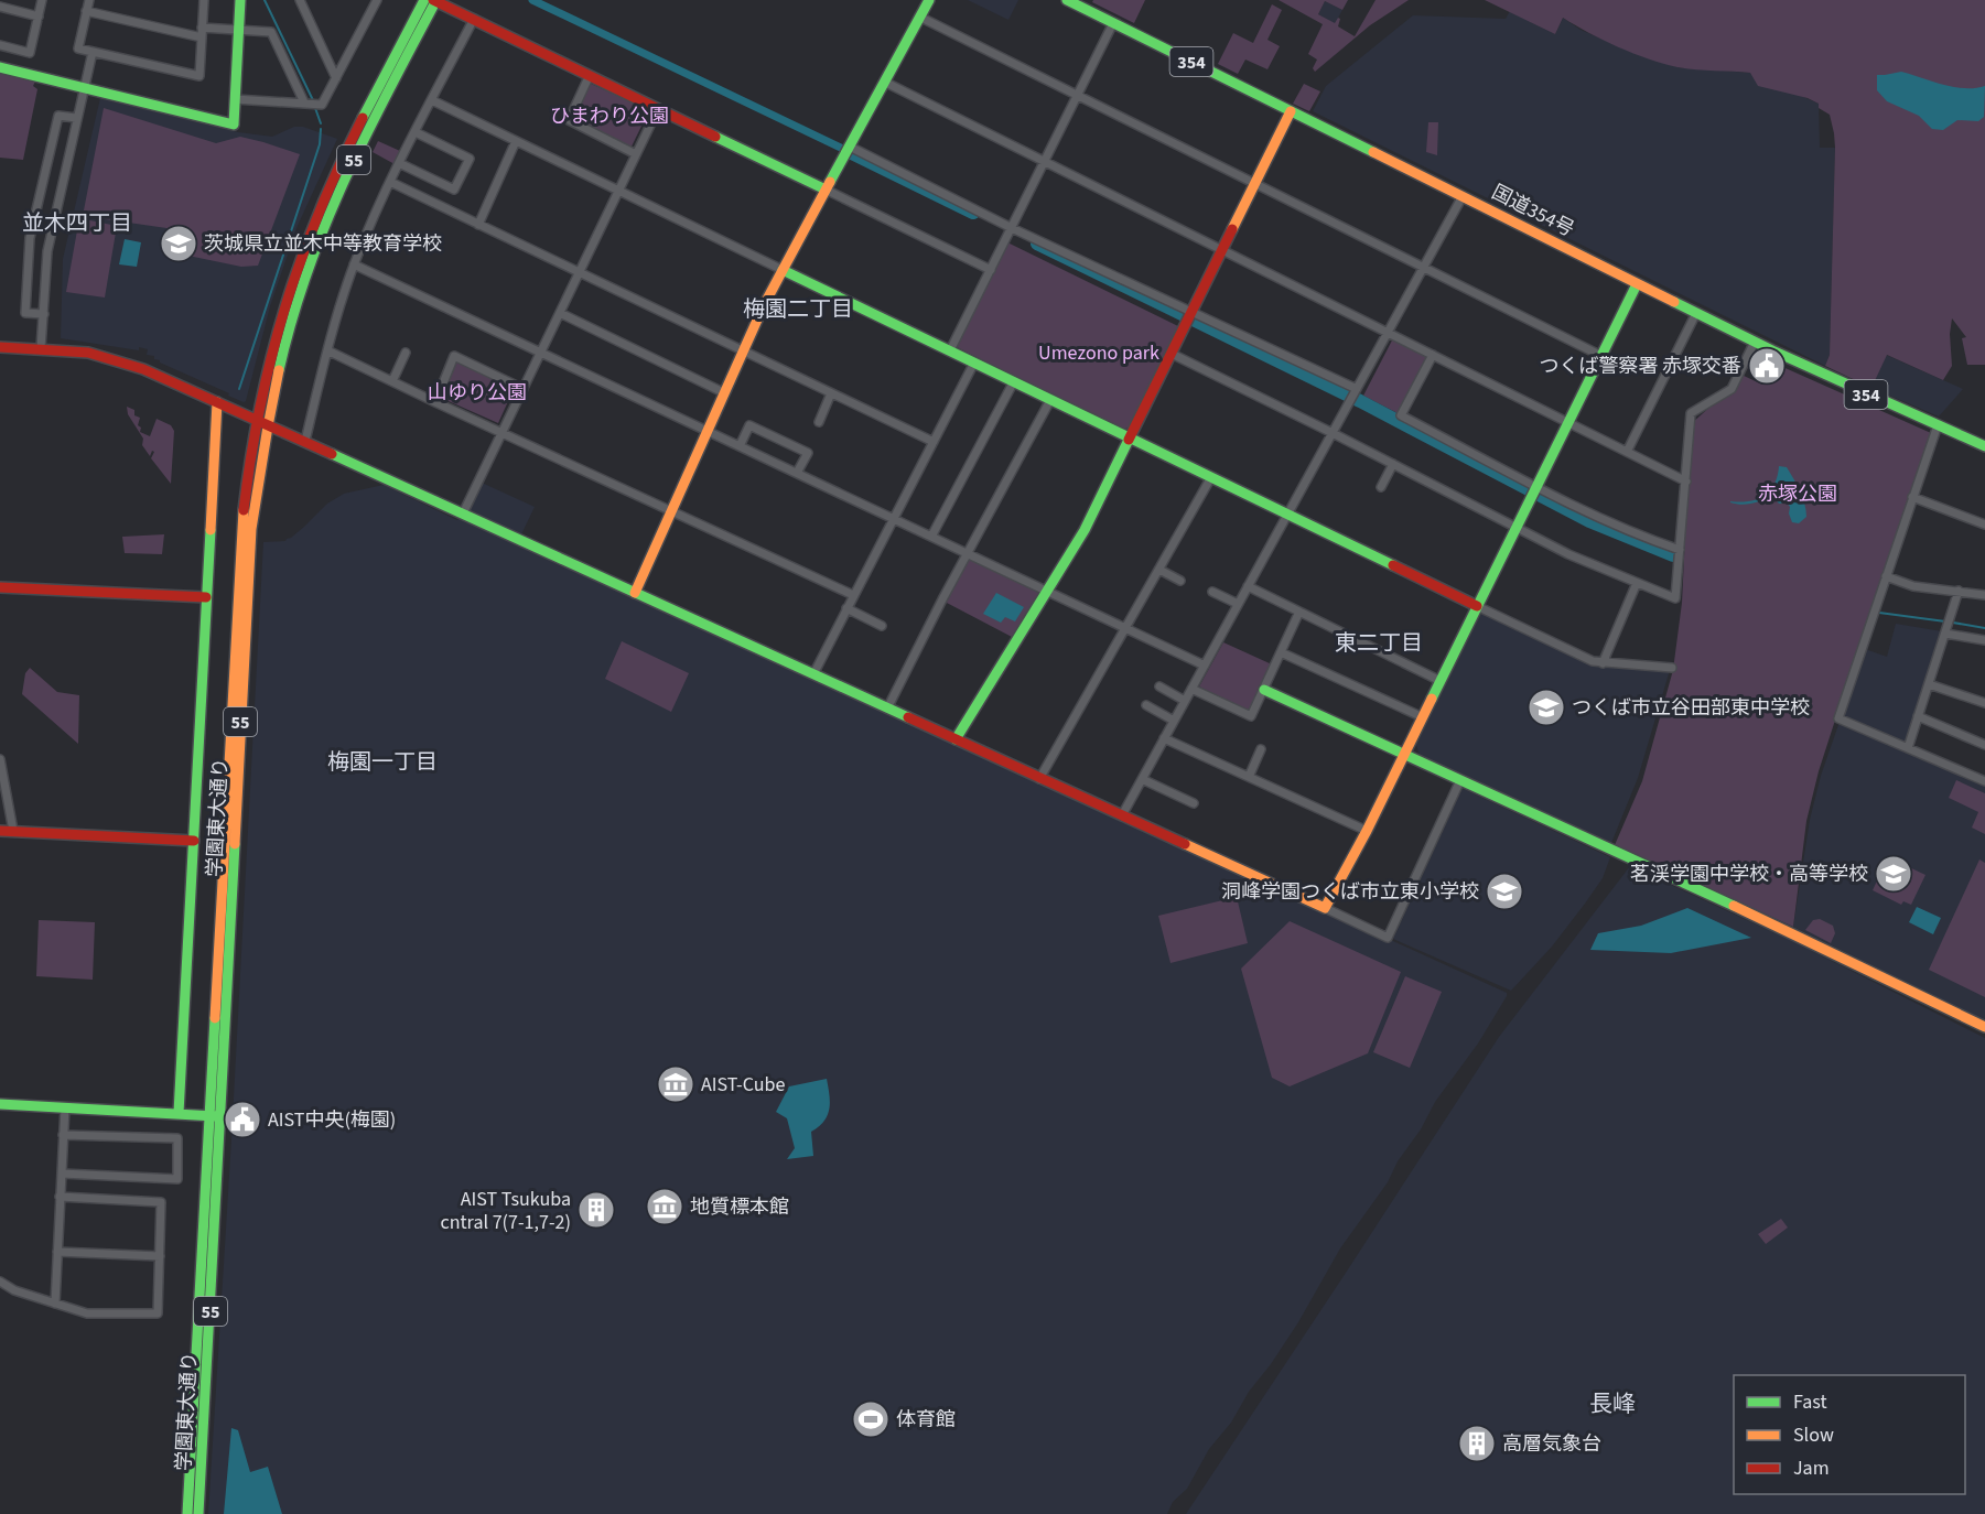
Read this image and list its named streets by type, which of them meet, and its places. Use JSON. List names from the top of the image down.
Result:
{
  "streets": {
    "main road": [
      "354",
      "55",
      "国道354号",
      "学園東大通り"
    ]
  },
  "districts": [
    "並木四丁目",
    "梅園二丁目",
    "東二丁目",
    "梅園一丁目",
    "長峰"
  ],
  "parks": [
    "ひまわり公園",
    "Umezono park",
    "山ゆり公園",
    "赤塚公園"
  ],
  "places": {
    "school or university": [
      "茨城県立並木中等教育学校",
      "つくば市立谷田部東中学校",
      "茗渓学園中学校・高等学校",
      "洞峰学園つくば市立東小学校"
    ],
    "public building": ["つくば警察署 赤塚交番", "AIST中央(梅園)"],
    "museum": ["AIST-Cube", "地質標本館"],
    "building": ["AIST Tsukuba cntral 7(7-1,7-2)", "高層気象台"],
    "sports": ["体育館"]
  },
  "legend": ["Fast", "Slow", "Jam"]
}
